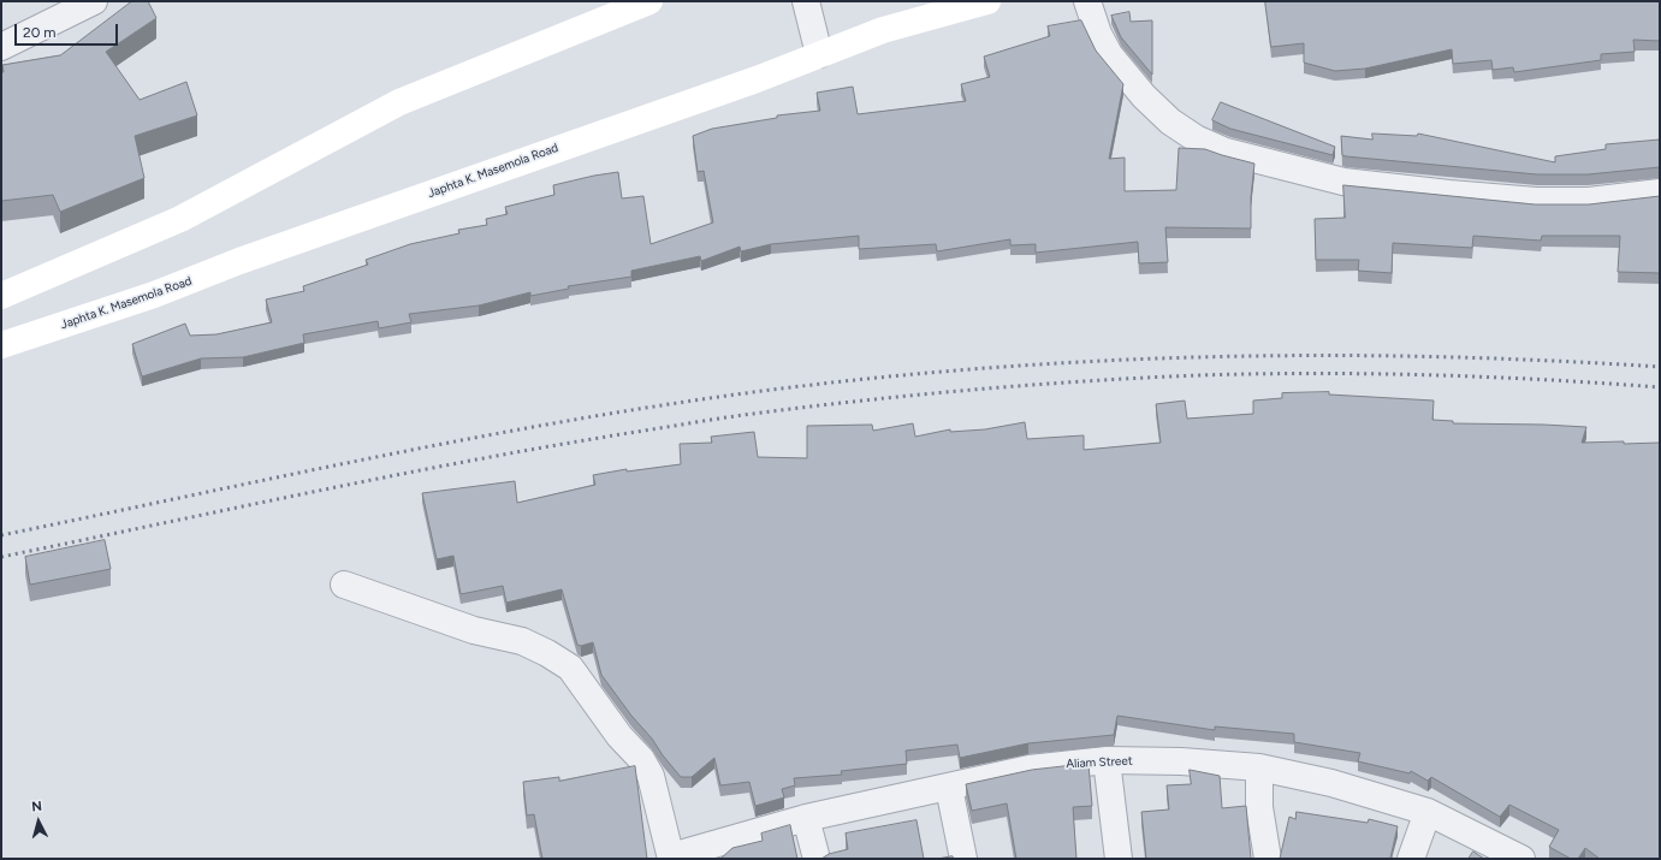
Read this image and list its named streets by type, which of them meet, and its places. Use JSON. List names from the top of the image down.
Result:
{
  "streets": {
    "main road": ["Japhta K. Masemola Road"],
    "street": ["Aliam Street"]
  },
  "scale_bar": "20 m",
  "north": "top"
}
